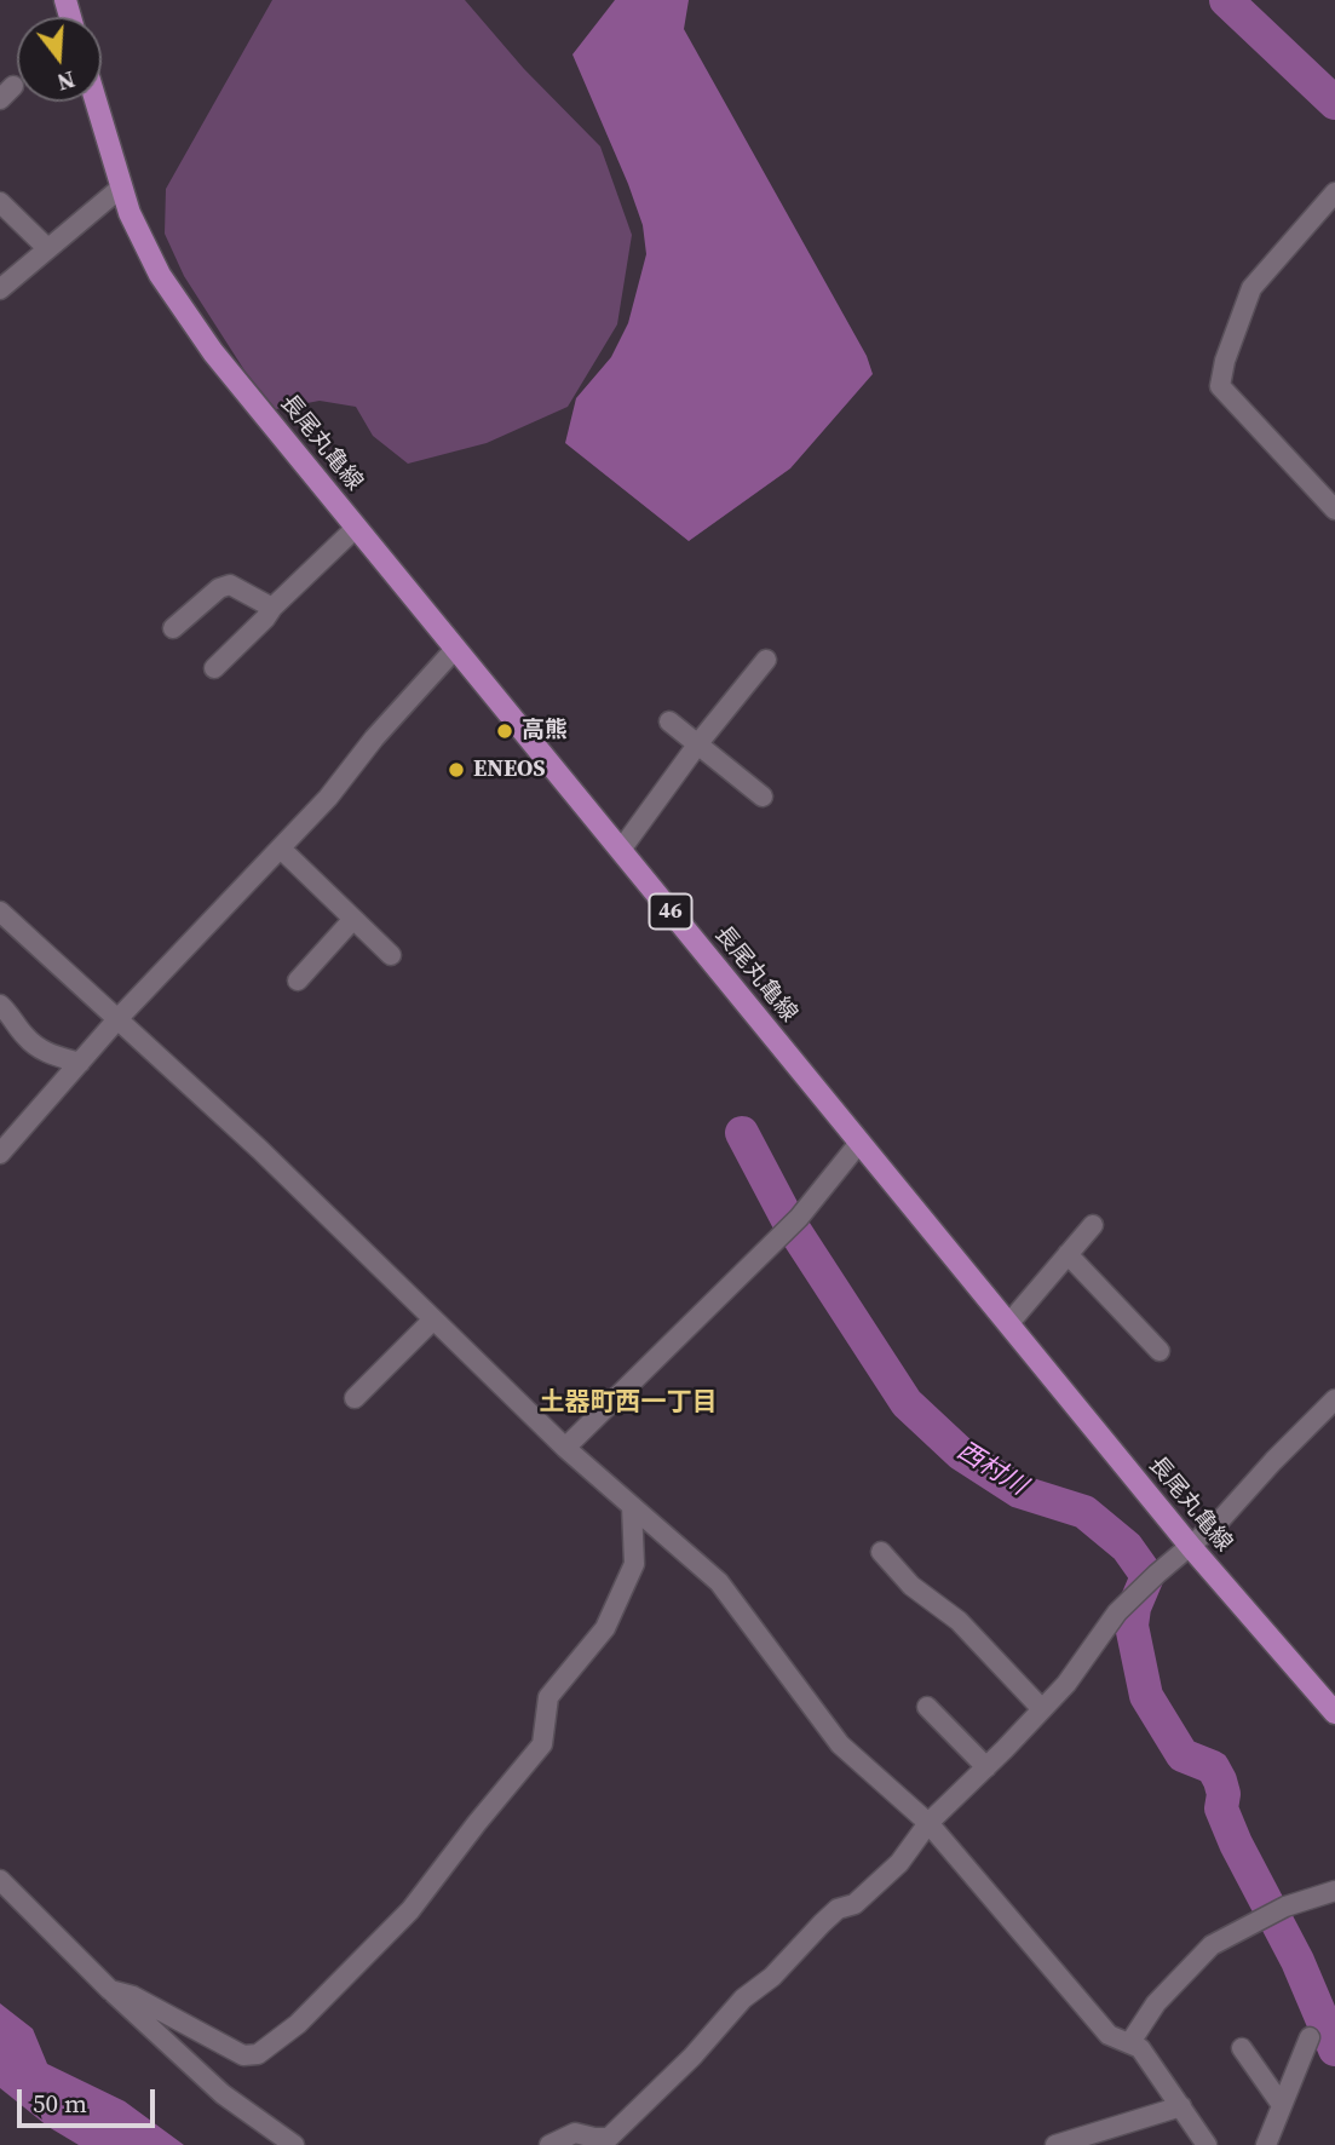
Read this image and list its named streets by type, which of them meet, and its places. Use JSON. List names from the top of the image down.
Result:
{
  "streets": {
    "main road": ["長尾丸亀線", "46"]
  },
  "districts": ["土器町西一丁目"],
  "water": ["西村川"],
  "places": ["高熊", "ENEOS"],
  "scale_bar": "50 m",
  "north": "bottom"
}
